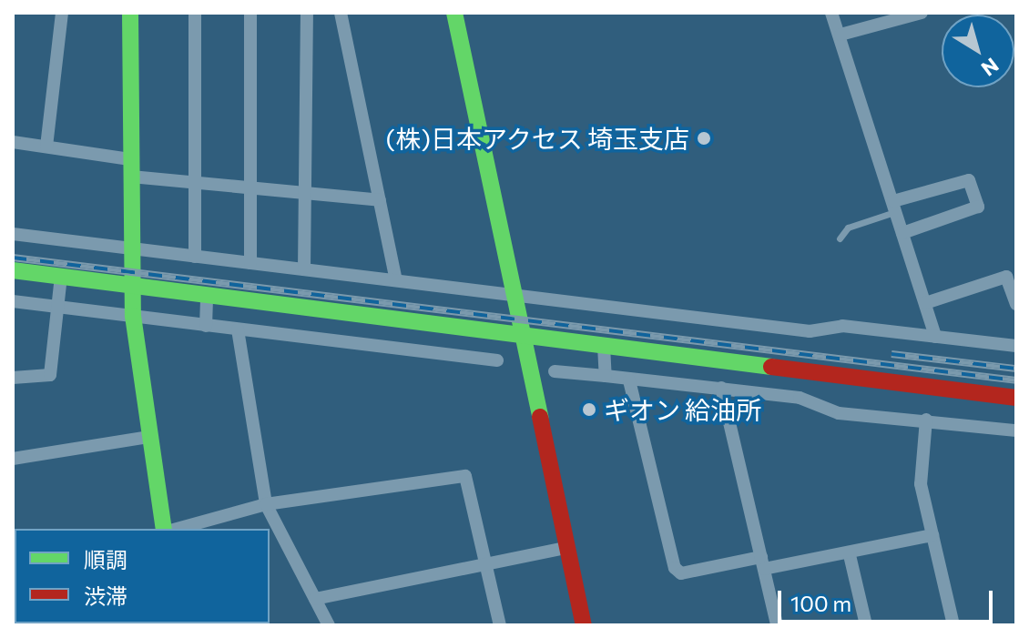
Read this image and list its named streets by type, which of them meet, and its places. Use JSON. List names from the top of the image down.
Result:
{
  "places": ["(株)日本アクセス 埼玉支店", "ギオン 給油所"],
  "legend": ["順調", "渋滞"],
  "scale_bar": "100 m",
  "north": "bottom right"
}
